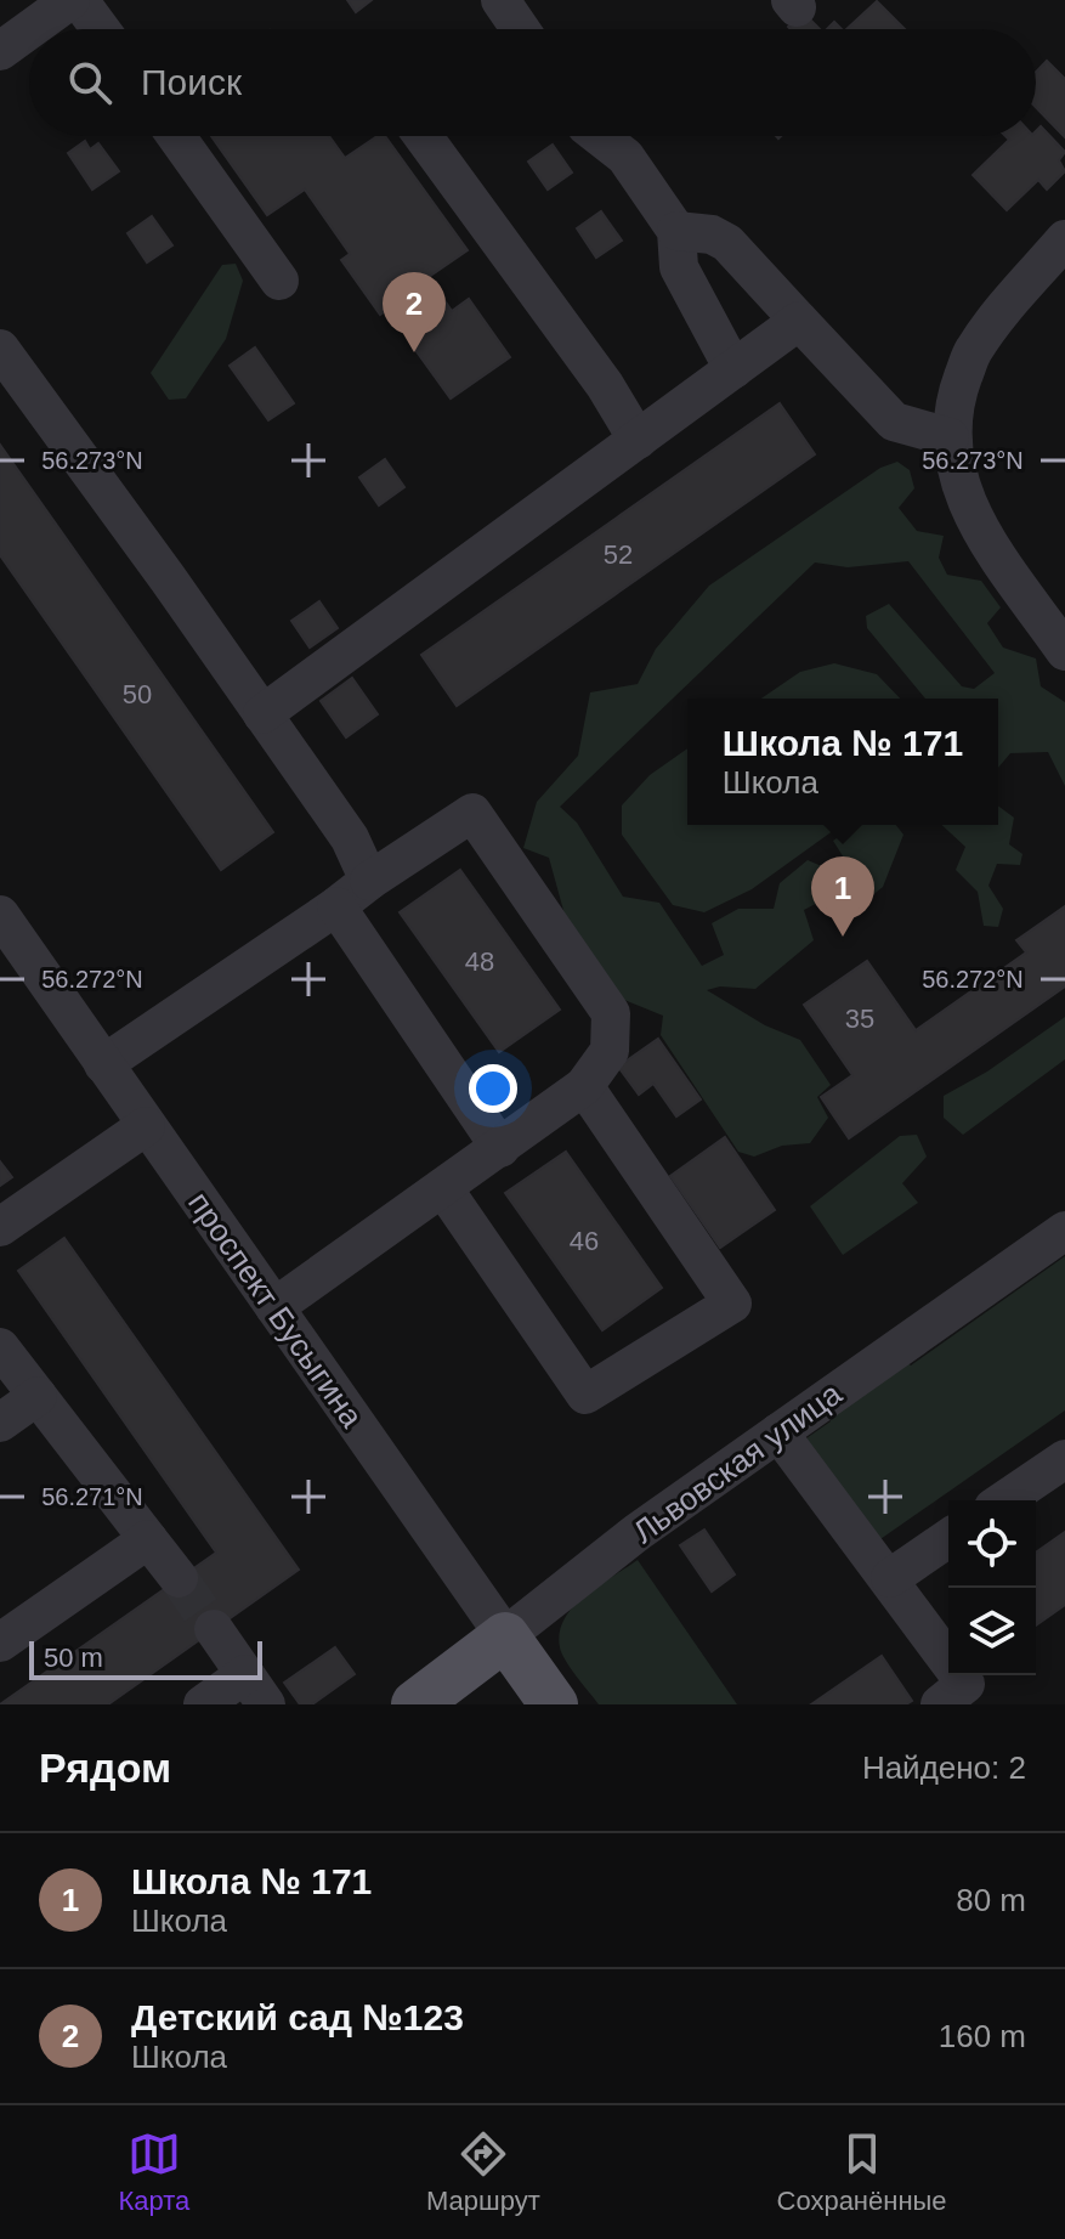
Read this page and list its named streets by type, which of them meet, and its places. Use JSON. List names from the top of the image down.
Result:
{
  "streets": {
    "main road": ["проспект Бусыгина", "Львовская улица"]
  },
  "crossings": [
    ["проспект Бусыгина", "Львовская улица"]
  ],
  "house_numbers": [
    "52",
    "50",
    "48",
    "35",
    "46"
  ],
  "scale_bar": "50 m",
  "page": {
    "search": "Поиск",
    "pins": ["2", "1"],
    "popup": ["Школа № 171", "Школа"],
    "scale": "50 m",
    "heading": ["Рядом", "Найдено: 2"],
    "list": [
      {
        "mark": "1",
        "name": "Школа № 171",
        "note": "Школа",
        "value": "80 m"
      },
      {
        "mark": "2",
        "name": "Детский сад №123",
        "note": "Школа",
        "value": "160 m"
      }
    ],
    "nav": ["Карта", "Маршрут", "Сохранённые"]
  },
  "coordinates": ["56.273°N", "56.272°N", "56.271°N"]
}
